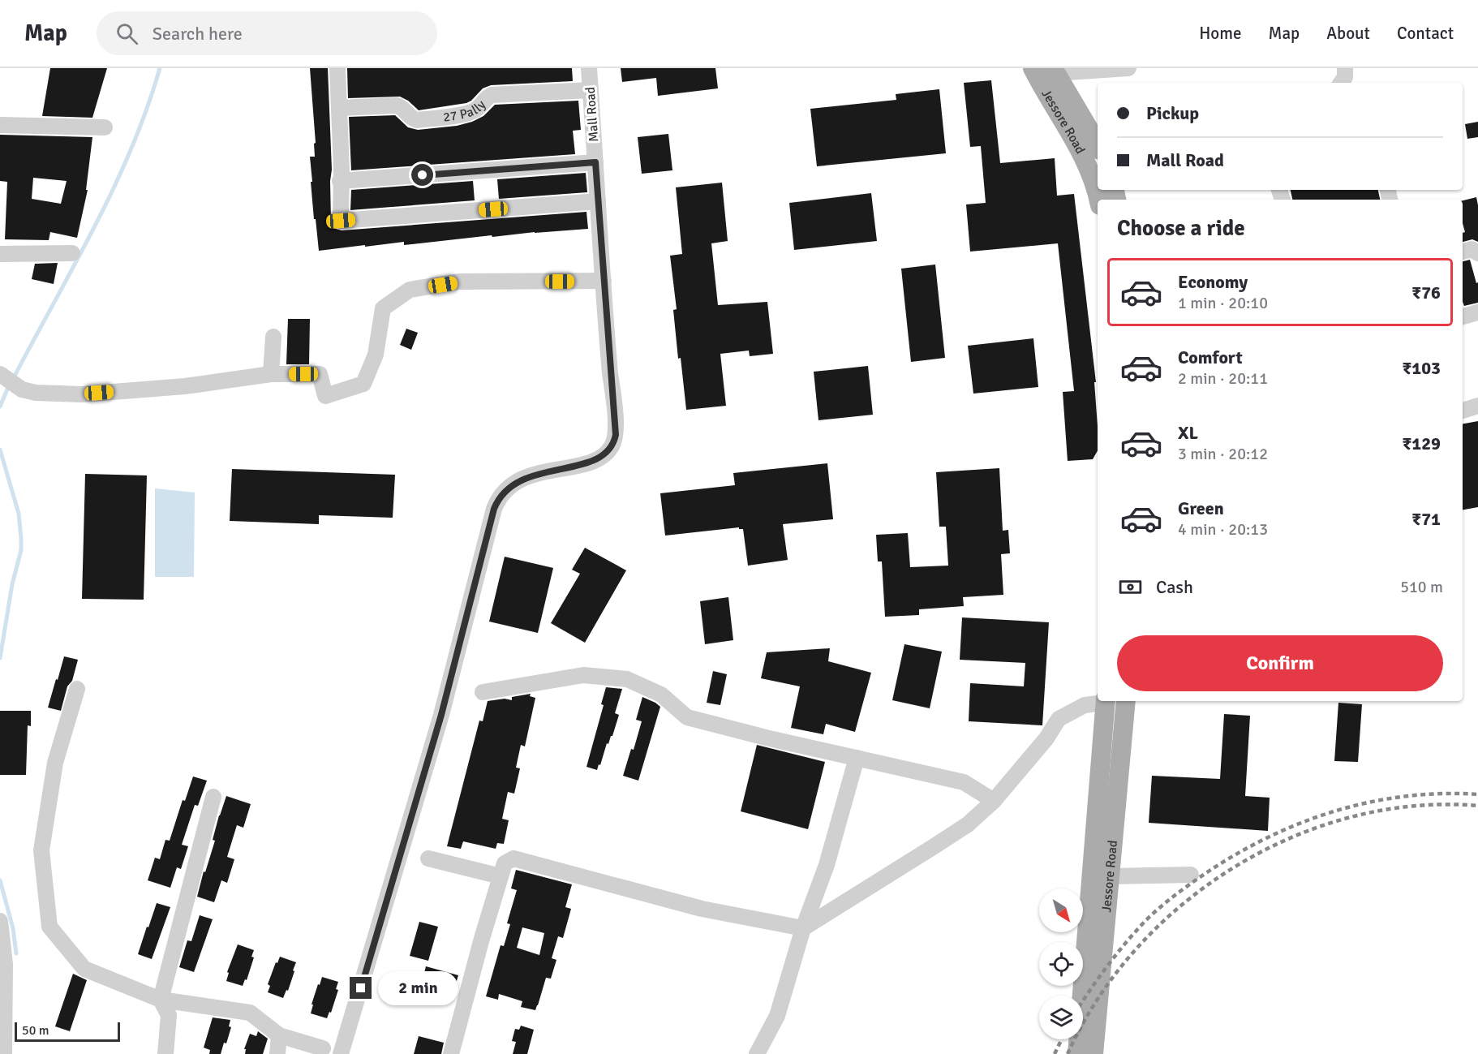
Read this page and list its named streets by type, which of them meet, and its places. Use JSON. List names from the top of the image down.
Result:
{
  "streets": {
    "main road": ["Jessore Road"],
    "street": ["27 Pally", "Mall Road"]
  },
  "crossings": [
    ["27 Pally", "Mall Road"]
  ],
  "scale_bar": "50 m",
  "north": "bottom right",
  "page": {
    "header": "Map",
    "search": "Search here",
    "nav": [
      "Home",
      "Map",
      "About",
      "Contact"
    ],
    "banner": ["Pickup", "Mall Road"],
    "heading": "Choose a ride",
    "list": [
      {
        "name": "Economy",
        "note": "1 min · 20:10",
        "value": "₹76"
      },
      {
        "name": "Comfort",
        "note": "2 min · 20:11",
        "value": "₹103"
      },
      {
        "name": "XL",
        "note": "3 min · 20:12",
        "value": "₹129"
      },
      {
        "name": "Green",
        "note": "4 min · 20:13",
        "value": "₹71"
      }
    ],
    "pay": ["Cash", "510 m"],
    "buttons": "Confirm",
    "bubble": "2 min",
    "scale": "50 m"
  }
}
